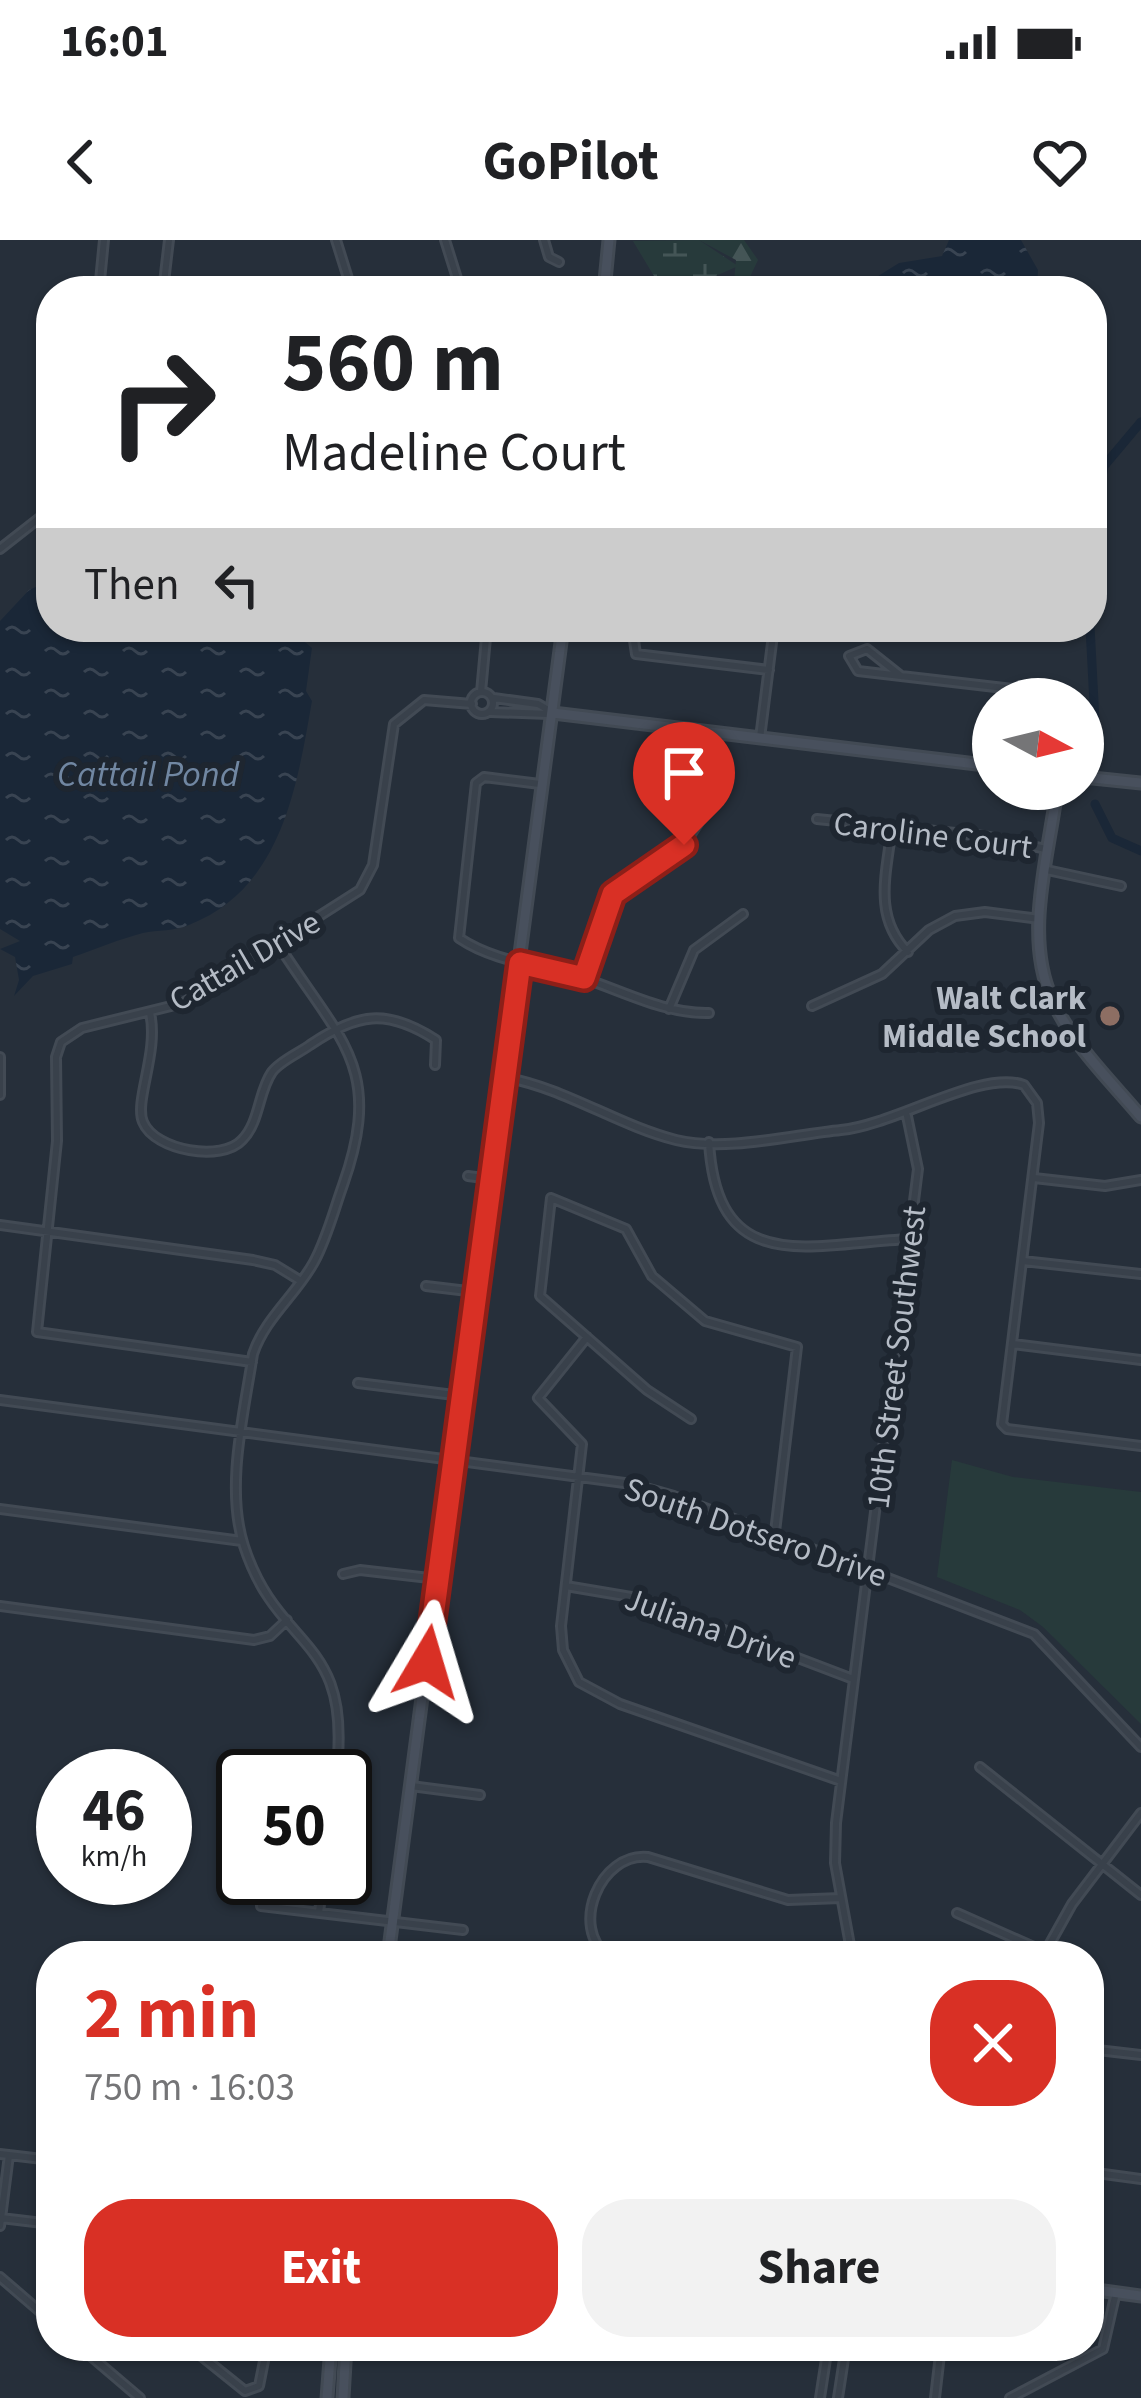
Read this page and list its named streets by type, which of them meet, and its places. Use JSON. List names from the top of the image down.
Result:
{
  "streets": {
    "street": [
      "Caroline Court",
      "Cattail Drive",
      "10th Street Southwest",
      "South Dotsero Drive",
      "Juliana Drive"
    ]
  },
  "crossings": [
    ["10th Street Southwest", "South Dotsero Drive"],
    ["10th Street Southwest", "Juliana Drive"]
  ],
  "water": ["Cattail Pond"],
  "places": ["Walt Clark Middle School"],
  "north": "right",
  "page": {
    "status": "16:01",
    "header": "GoPilot",
    "turn": ["560 m", "Madeline Court"],
    "then": "Then",
    "speed": "46 km/h",
    "limit": "50",
    "heading": ["2 min", "750 m · 16:03"],
    "buttons": ["Exit", "Share"]
  }
}
